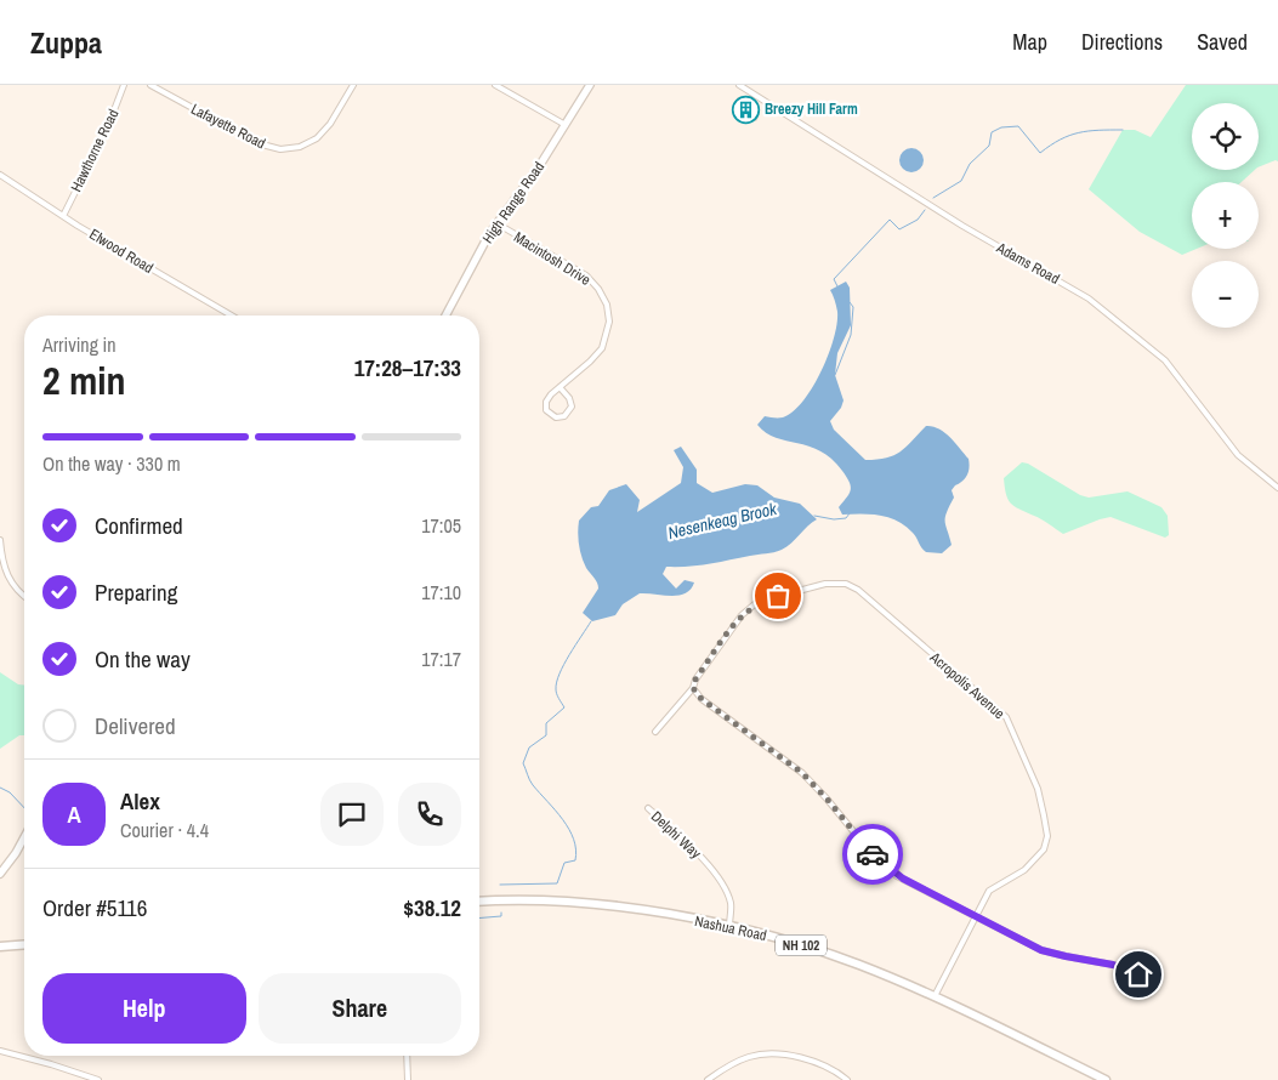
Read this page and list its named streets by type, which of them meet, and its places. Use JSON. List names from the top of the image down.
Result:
{
  "streets": {
    "main road": ["Nashua Road", "NH 102"],
    "street": [
      "Lafayette Road",
      "Hawthorne Road",
      "High Range Road",
      "Elwood Road",
      "Macintosh Drive",
      "Adams Road",
      "Acropolis Avenue",
      "Delphi Way"
    ]
  },
  "crossings": [
    ["Hawthorne Road", "Elwood Road"],
    ["High Range Road", "Macintosh Drive"],
    ["Acropolis Avenue", "Nashua Road"],
    ["Delphi Way", "Nashua Road"]
  ],
  "water": ["Nesenkeag Brook"],
  "places": {
    "building": ["Breezy Hill Farm"]
  },
  "page": {
    "header": "Zuppa",
    "nav": ["Map", "Directions", "Saved"],
    "map_buttons": ["+", "−"],
    "heading": ["2 min", "Arriving in", "17:28–17:33"],
    "panel": [
      "Alex",
      "Courier · 4.4",
      "Order #5116",
      "$38.12"
    ],
    "bar": "On the way · 330 m",
    "list": [
      ["Confirmed", "17:05"],
      ["Preparing", "17:10"],
      ["On the way", "17:17"],
      "Delivered"
    ],
    "round": "A",
    "buttons": ["Help", "Share"]
  }
}
